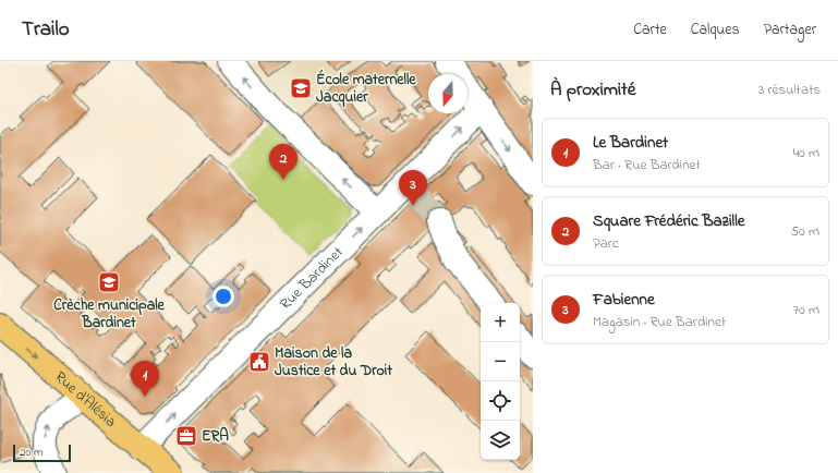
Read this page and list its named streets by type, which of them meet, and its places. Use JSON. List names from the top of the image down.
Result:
{
  "streets": {
    "main road": ["Rue d'Alésia"],
    "street": ["Rue Bardinet"]
  },
  "crossings": [
    ["Rue Bardinet", "Rue d'Alésia"]
  ],
  "one_way": ["Rue Bardinet", "Rue d'Alésia"],
  "places": {
    "school or university": ["École maternelle Jacquier", "Crèche municipale Bardinet"],
    "public building": ["Maison de la Justice et du Droit"],
    "office": ["ERA"]
  },
  "scale_bar": "20 m",
  "north": "bottom",
  "page": {
    "header": "Trailo",
    "nav": ["Carte", "Calques", "Partager"],
    "heading": ["À proximité", "3 résultats"],
    "list": [
      {
        "mark": "1",
        "name": "Le Bardinet",
        "note": "Bar · Rue Bardinet",
        "value": "40 m"
      },
      {
        "mark": "2",
        "name": "Square Frédéric Bazille",
        "note": "Parc",
        "value": "50 m"
      },
      {
        "mark": "3",
        "name": "Fabienne",
        "note": "Magasin · Rue Bardinet",
        "value": "70 m"
      }
    ],
    "pins": ["2", "3", "1"],
    "map_buttons": ["+", "−"],
    "scale": "20 m"
  }
}
